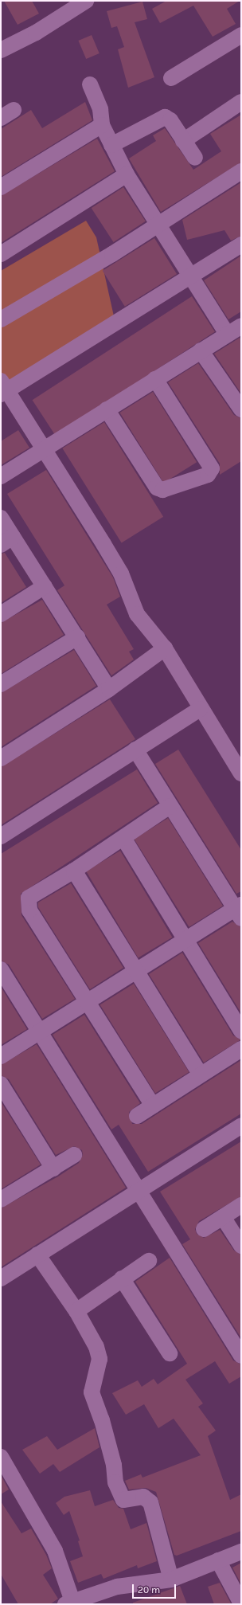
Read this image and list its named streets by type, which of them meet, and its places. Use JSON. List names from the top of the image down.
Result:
{
  "scale_bar": "20 m"
}
